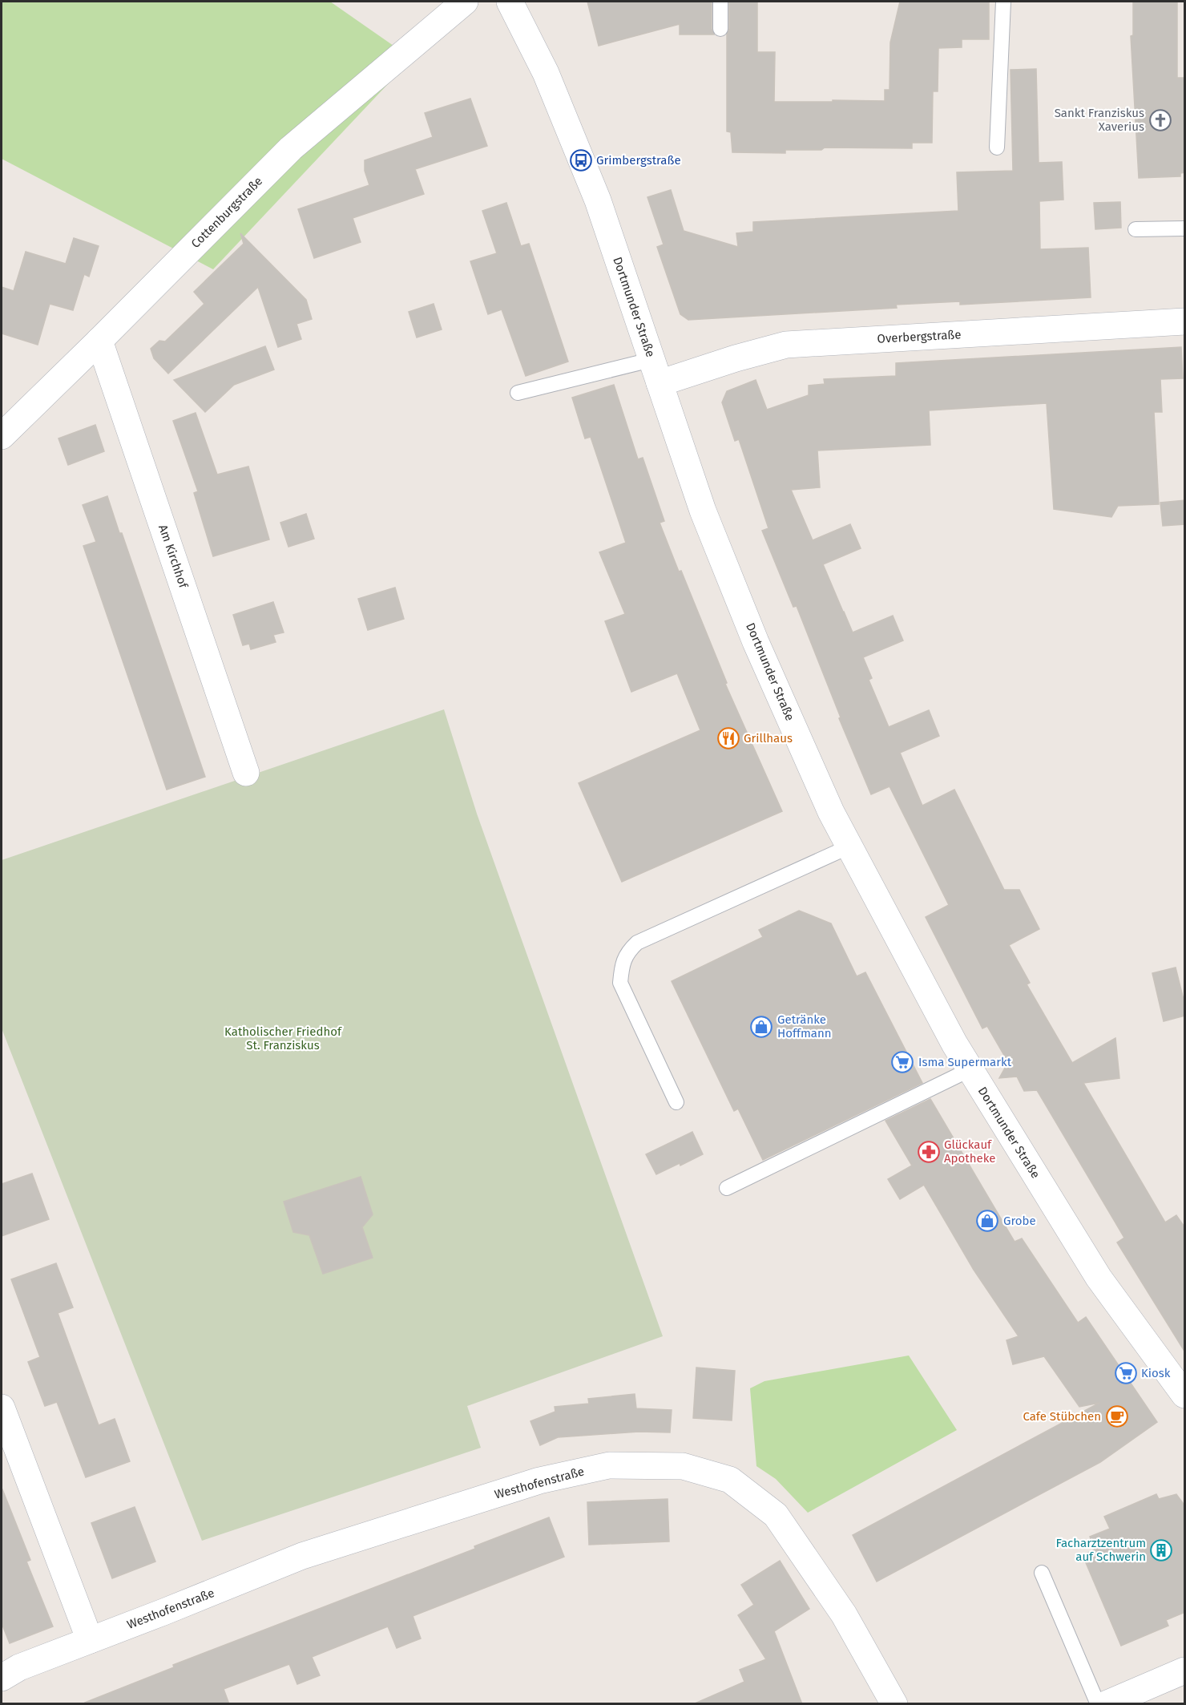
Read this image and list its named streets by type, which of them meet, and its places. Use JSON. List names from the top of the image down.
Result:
{
  "streets": {
    "street": [
      "Cottenburgstraße",
      "Dortmunder Straße",
      "Overbergstraße",
      "Am Kirchhof",
      "Westhofenstraße"
    ]
  },
  "crossings": [
    ["Cottenburgstraße", "Am Kirchhof"],
    ["Dortmunder Straße", "Overbergstraße"]
  ],
  "parks": ["Katholischer Friedhof St. Franziskus"],
  "places": {
    "church": ["Sankt Franziskus Xaverius"],
    "bus stop": ["Grimbergstraße"],
    "restaurant": ["Grillhaus"],
    "shop": ["Getränke Hoffmann", "Grobe"],
    "supermarket": ["Isma Supermarkt", "Kiosk"],
    "pharmacy": ["Glückauf Apotheke"],
    "cafe": ["Cafe Stübchen"],
    "building": ["Facharztzentrum auf Schwerin"]
  }
}
